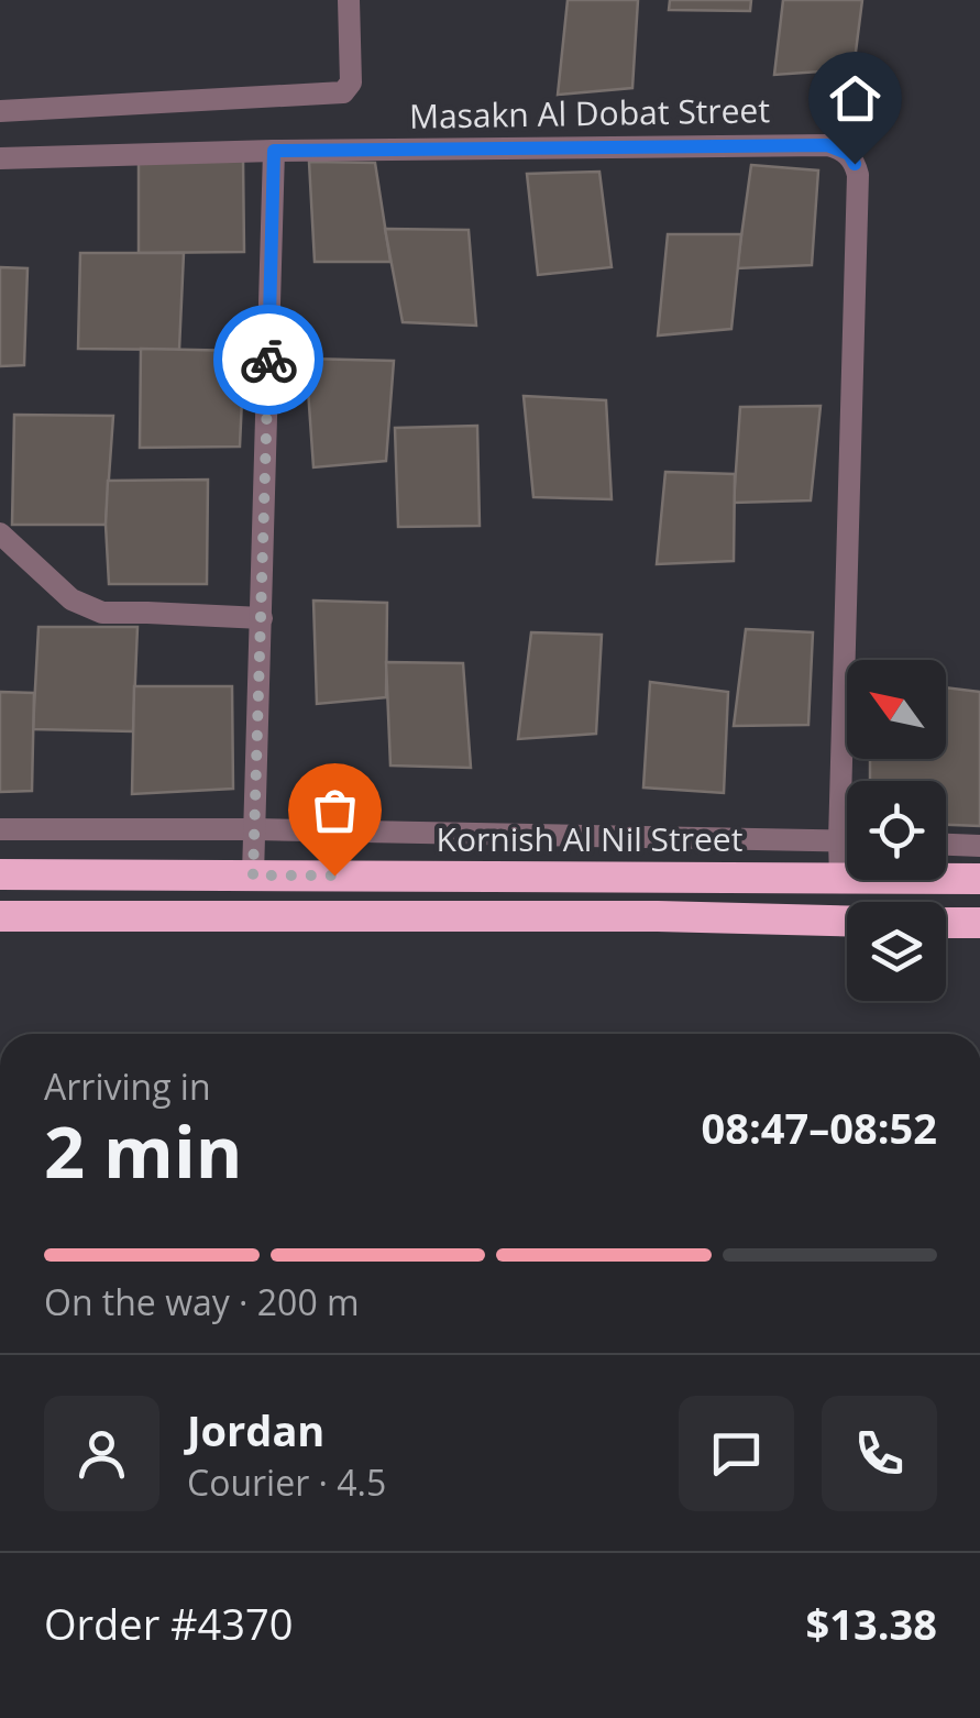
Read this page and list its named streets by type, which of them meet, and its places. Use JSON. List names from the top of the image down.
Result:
{
  "streets": {
    "highway": ["Kornish Al Nil Street"],
    "street": ["Masakn Al Dobat Street"]
  },
  "crossings": [
    ["Masakn Al Dobat Street", "Kornish Al Nil Street"]
  ],
  "north": "top left",
  "page": {
    "heading": ["2 min", "Arriving in", "08:47–08:52"],
    "panel": [
      "Jordan",
      "Courier · 4.5",
      "Order #4370",
      "$13.38"
    ],
    "bar": "On the way · 200 m"
  }
}
